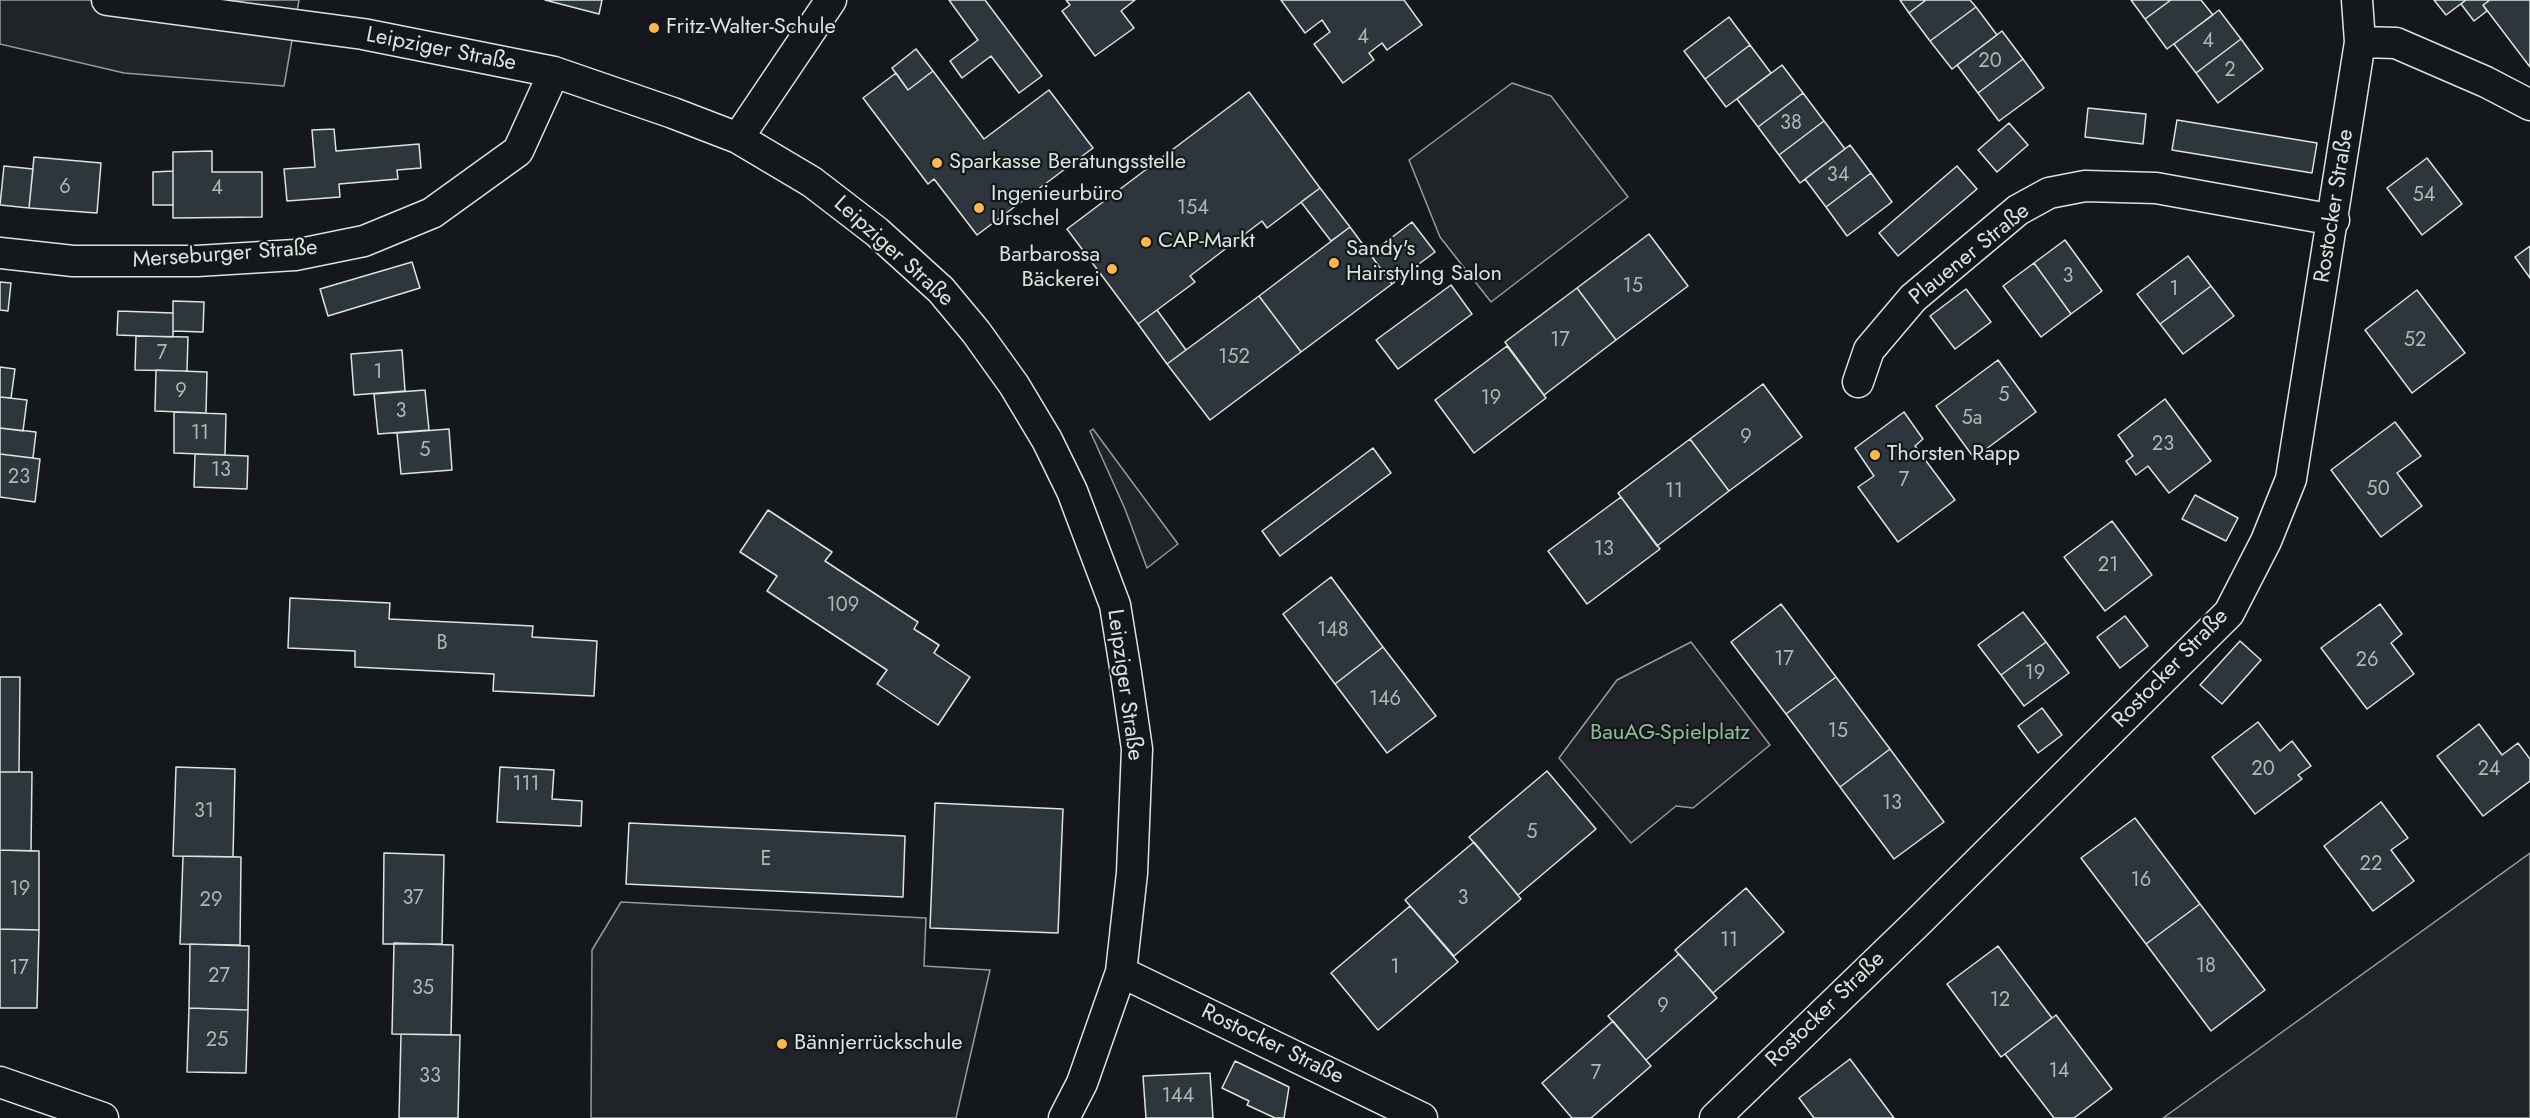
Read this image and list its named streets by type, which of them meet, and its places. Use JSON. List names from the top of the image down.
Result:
{
  "streets": {
    "street": [
      "Leipziger Straße",
      "Rostocker Straße",
      "Merseburger Straße",
      "Plauener Straße"
    ]
  },
  "crossings": [
    ["Leipziger Straße", "Rostocker Straße"],
    ["Leipziger Straße", "Merseburger Straße"],
    ["Rostocker Straße", "Plauener Straße"]
  ],
  "parks": ["BauAG-Spielplatz"],
  "places": [
    "Fritz-Walter-Schule",
    "Sparkasse Beratungsstelle",
    "Ingenieurbüro Urschel",
    "CAP-Markt",
    "Sandy's Hairstyling Salon",
    "Barbarossa Bäckerei",
    "Thorsten Rapp",
    "Bännjerrückschule"
  ],
  "house_numbers": [
    "4",
    "4",
    "20",
    "2",
    "38",
    "34",
    "6",
    "4",
    "54",
    "154",
    "3",
    "15",
    "1",
    "17",
    "52",
    "7",
    "152",
    "1",
    "9",
    "5",
    "19",
    "3",
    "5a",
    "11",
    "9",
    "23",
    "5",
    "13",
    "23",
    "7",
    "50",
    "11",
    "13",
    "21",
    "109",
    "148",
    "B",
    "17",
    "26",
    "19",
    "146",
    "15",
    "20",
    "24",
    "111",
    "13",
    "31",
    "5",
    "E",
    "22",
    "16",
    "19",
    "37",
    "3",
    "29",
    "11",
    "18",
    "1",
    "17",
    "27",
    "35",
    "12",
    "9",
    "25",
    "14",
    "7",
    "33",
    "144"
  ]
}
